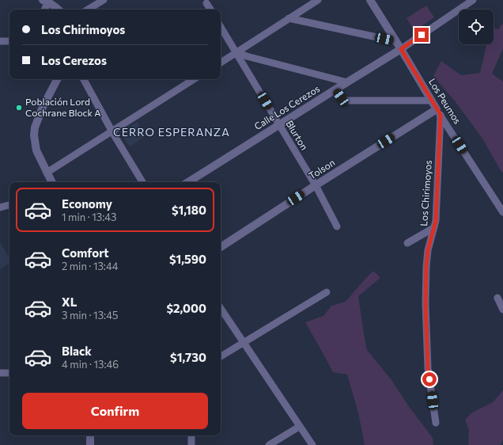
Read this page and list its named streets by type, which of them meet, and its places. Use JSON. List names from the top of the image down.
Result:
{
  "streets": {
    "street": [
      "Los Peumos",
      "Calle Los Cerezos",
      "Blurton",
      "Tolson",
      "Los Chirimoyos"
    ]
  },
  "crossings": [
    ["Los Peumos", "Calle Los Cerezos"],
    ["Los Peumos", "Tolson"],
    ["Los Peumos", "Los Chirimoyos"],
    ["Calle Los Cerezos", "Blurton"],
    ["Blurton", "Tolson"],
    ["Tolson", "Los Chirimoyos"]
  ],
  "districts": ["CERRO ESPERANZA"],
  "places": ["Población Lord Cochrane Block A"],
  "page": {
    "banner": ["Los Chirimoyos", "Los Cerezos"],
    "list": [
      {
        "name": "Economy",
        "note": "1 min · 13:43",
        "value": "$1,180"
      },
      {
        "name": "Comfort",
        "note": "2 min · 13:44",
        "value": "$1,590"
      },
      {
        "name": "XL",
        "note": "3 min · 13:45",
        "value": "$2,000"
      },
      {
        "name": "Black",
        "note": "4 min · 13:46",
        "value": "$1,730"
      }
    ],
    "buttons": "Confirm"
  }
}
